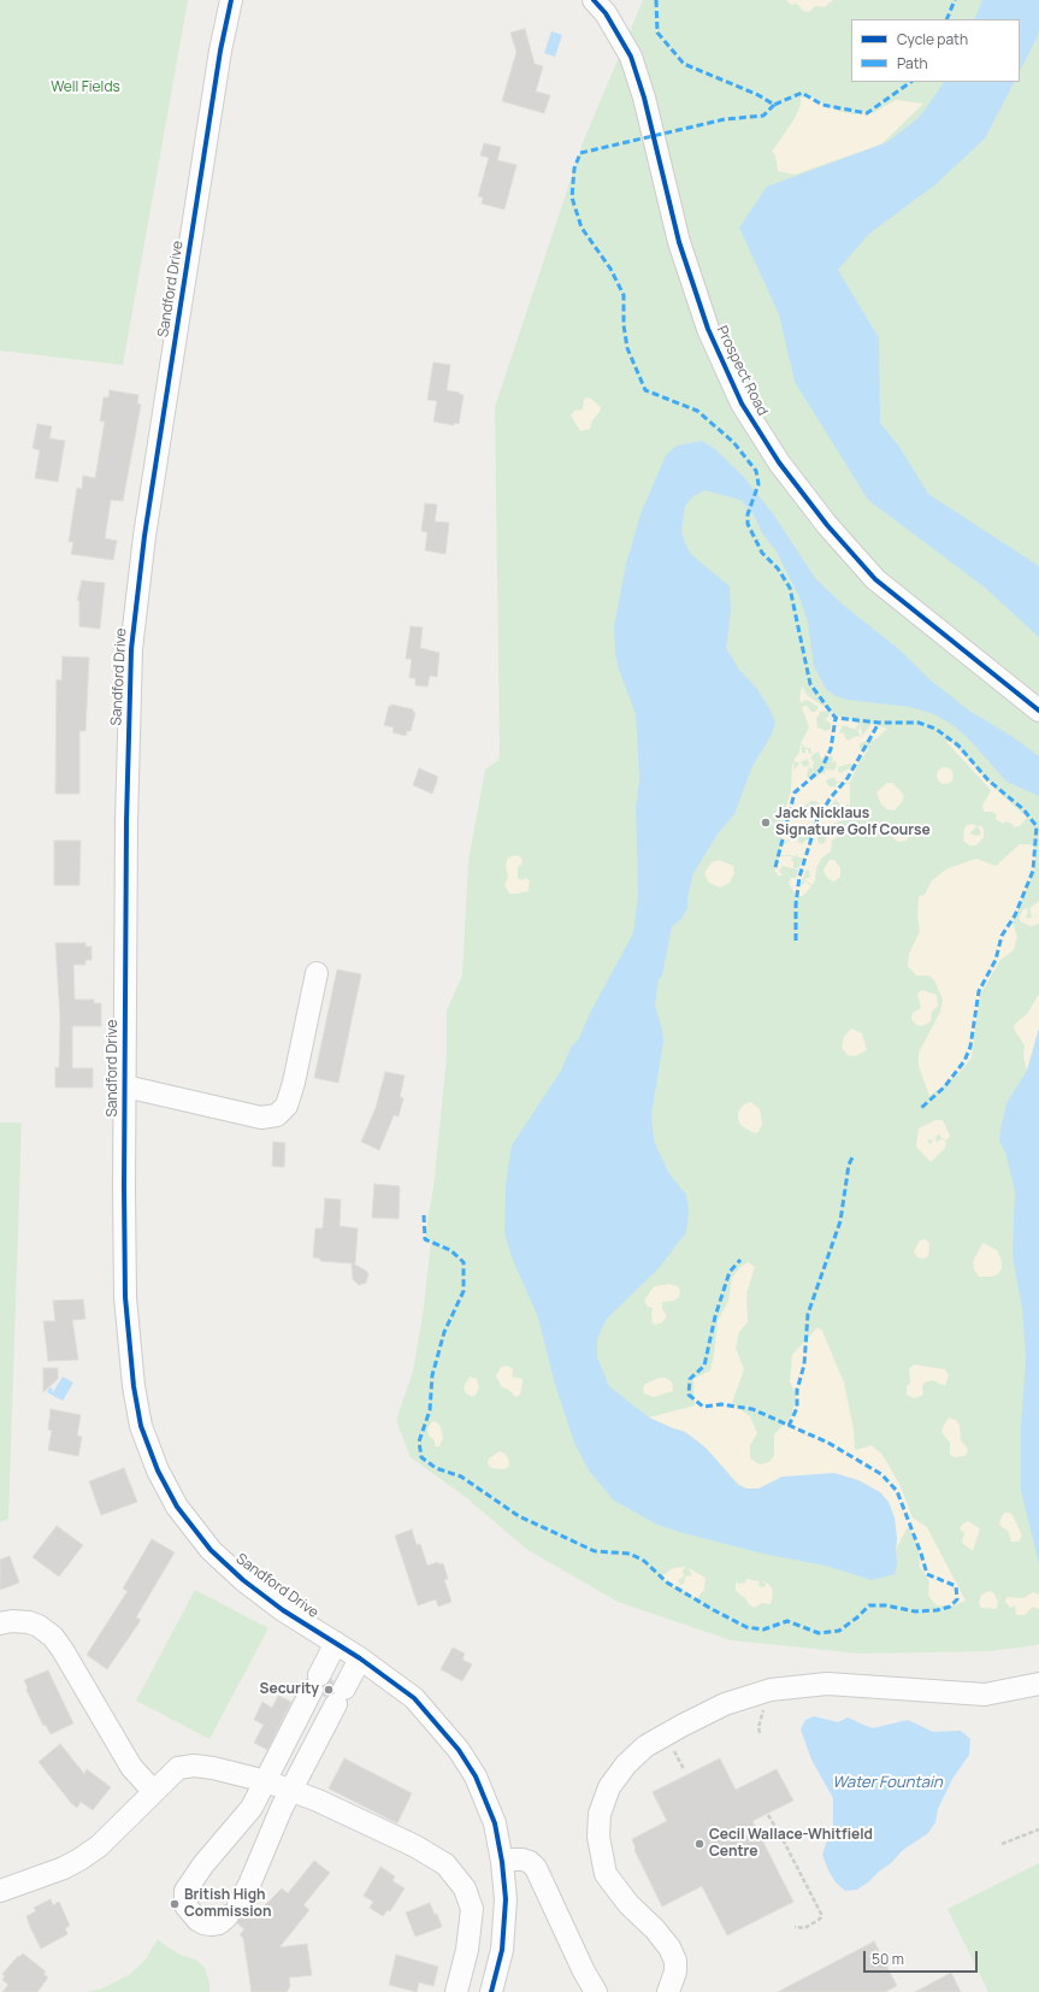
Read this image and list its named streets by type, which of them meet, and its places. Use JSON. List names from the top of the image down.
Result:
{
  "streets": {
    "street": ["Sandford Drive", "Prospect Road"]
  },
  "water": ["Water Fountain"],
  "parks": ["Well Fields"],
  "places": [
    "Jack Nicklaus Signature Golf Course",
    "Security",
    "Cecil Wallace-Whitfield Centre",
    "British High Commission"
  ],
  "legend": ["Cycle path", "Path"],
  "scale_bar": "50 m"
}
